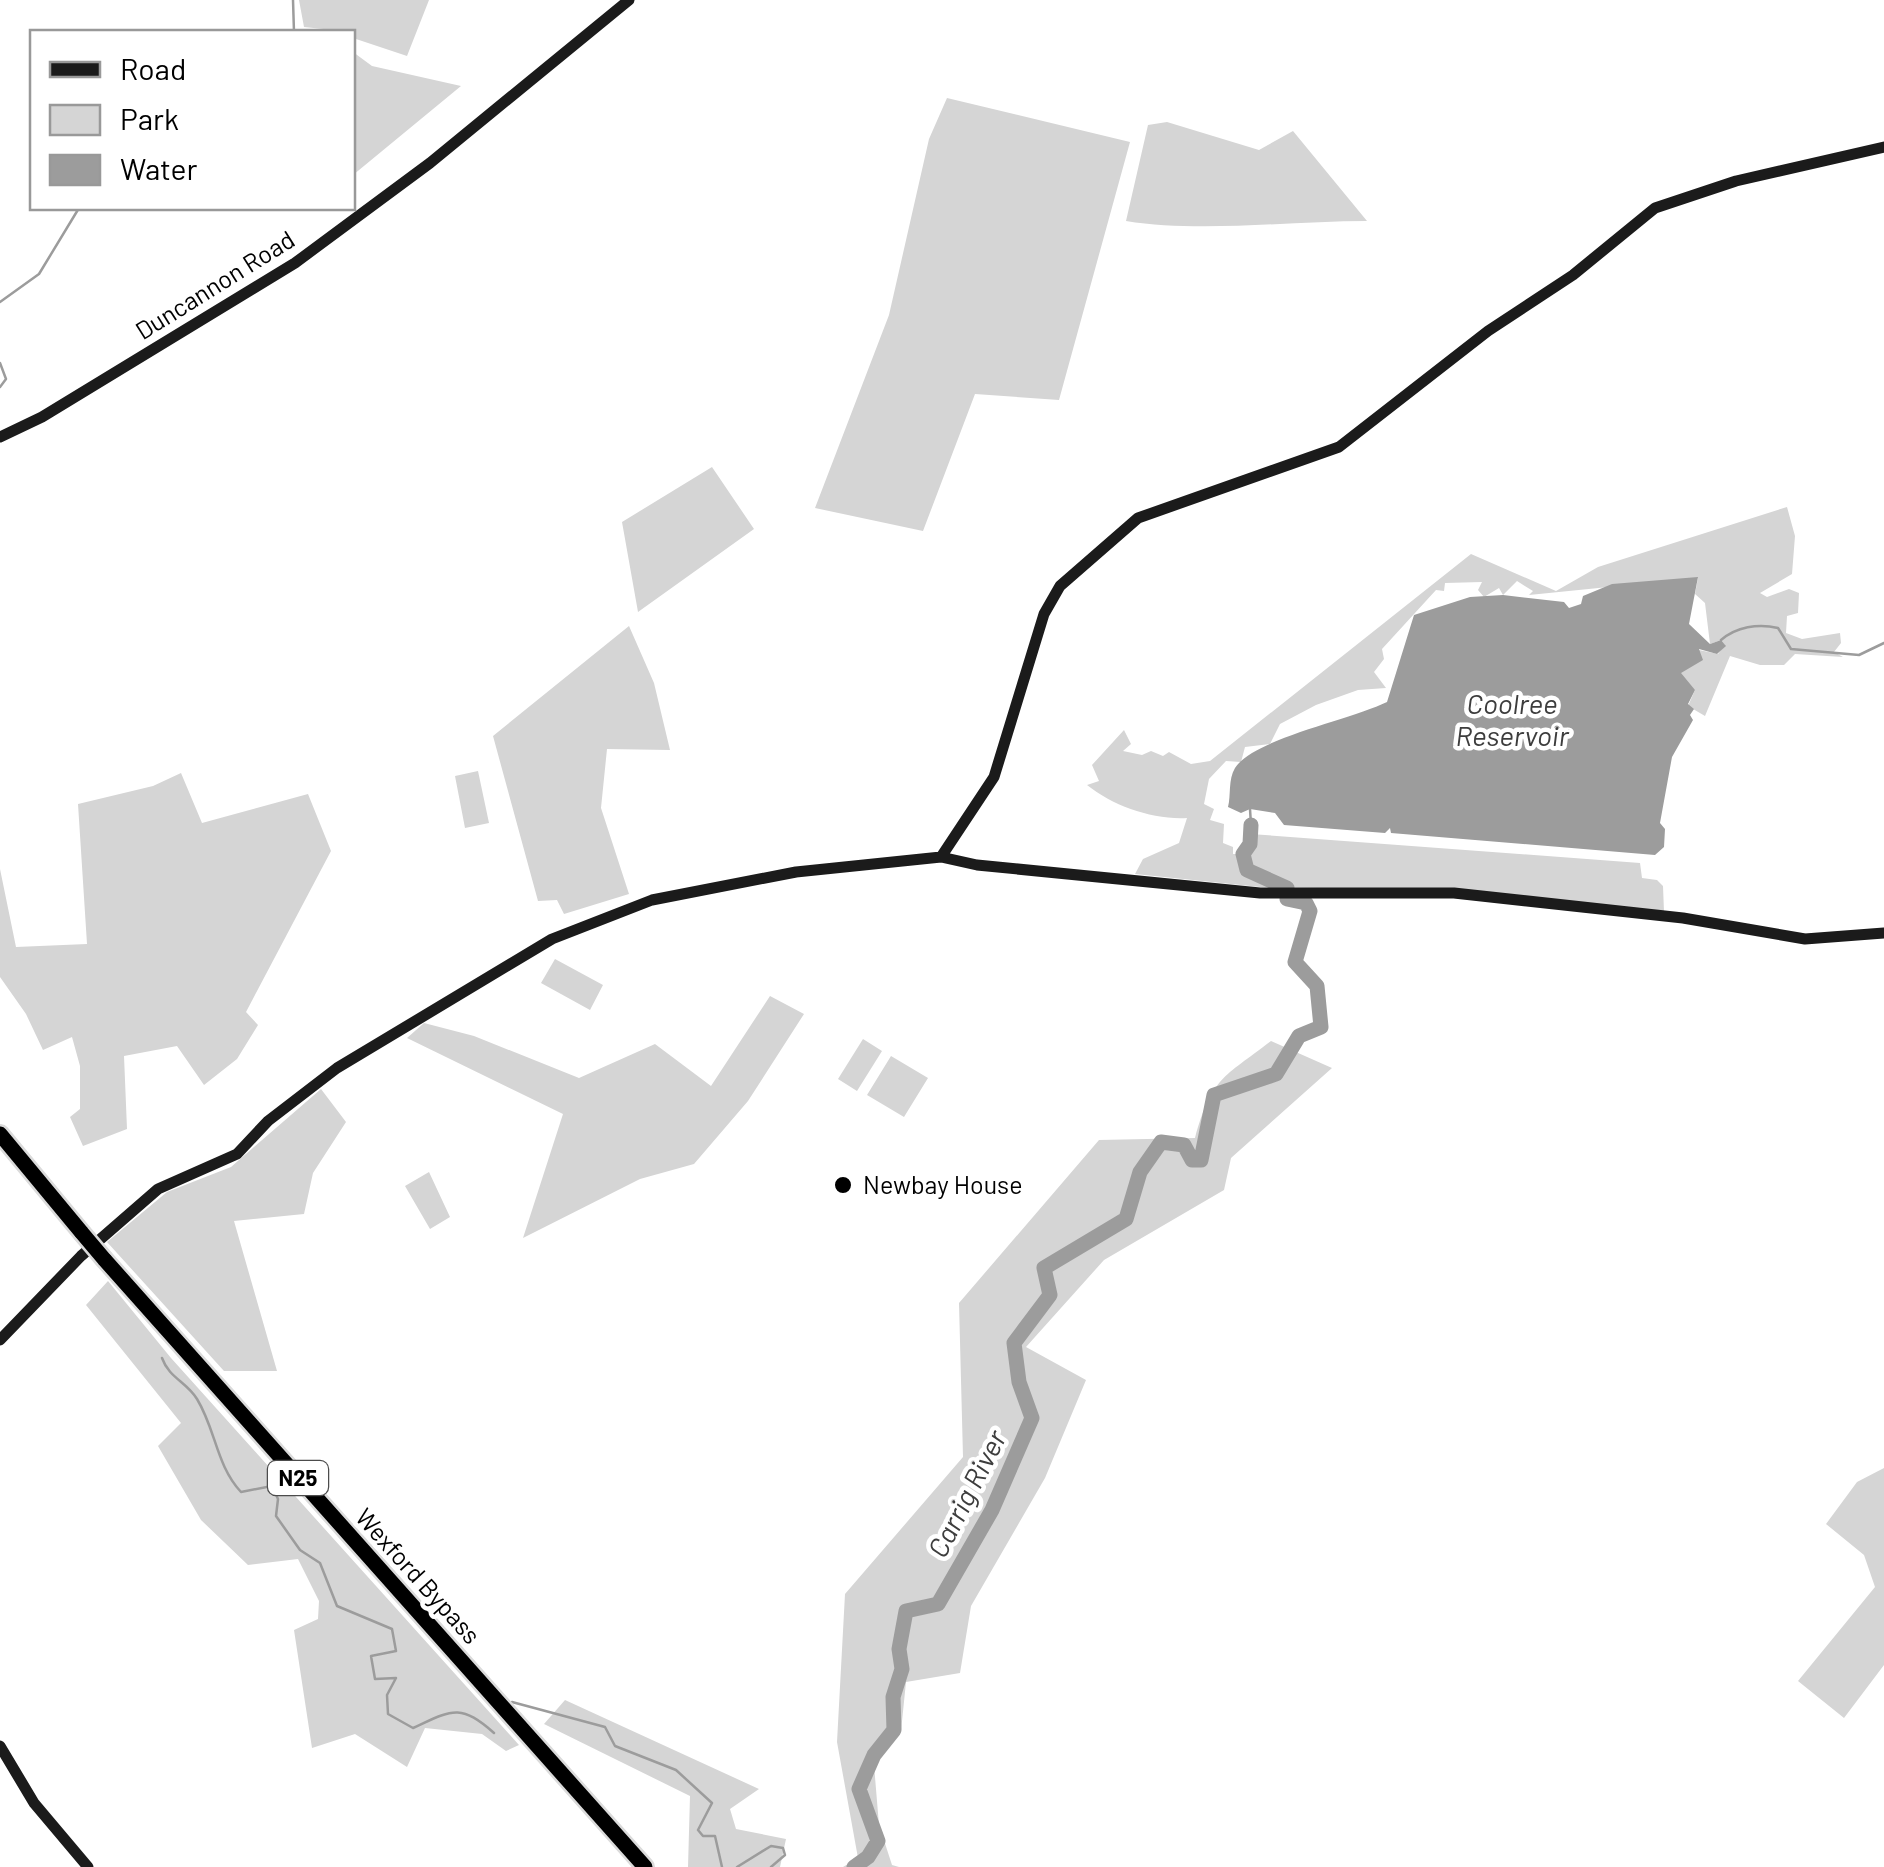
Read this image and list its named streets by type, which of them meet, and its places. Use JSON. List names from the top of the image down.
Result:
{
  "streets": {
    "highway": ["N25", "Wexford Bypass"],
    "street": ["Duncannon Road"]
  },
  "water": ["Coolree Reservoir", "Carrig River"],
  "places": ["Newbay House"],
  "legend": ["Road", "Park", "Water"]
}
